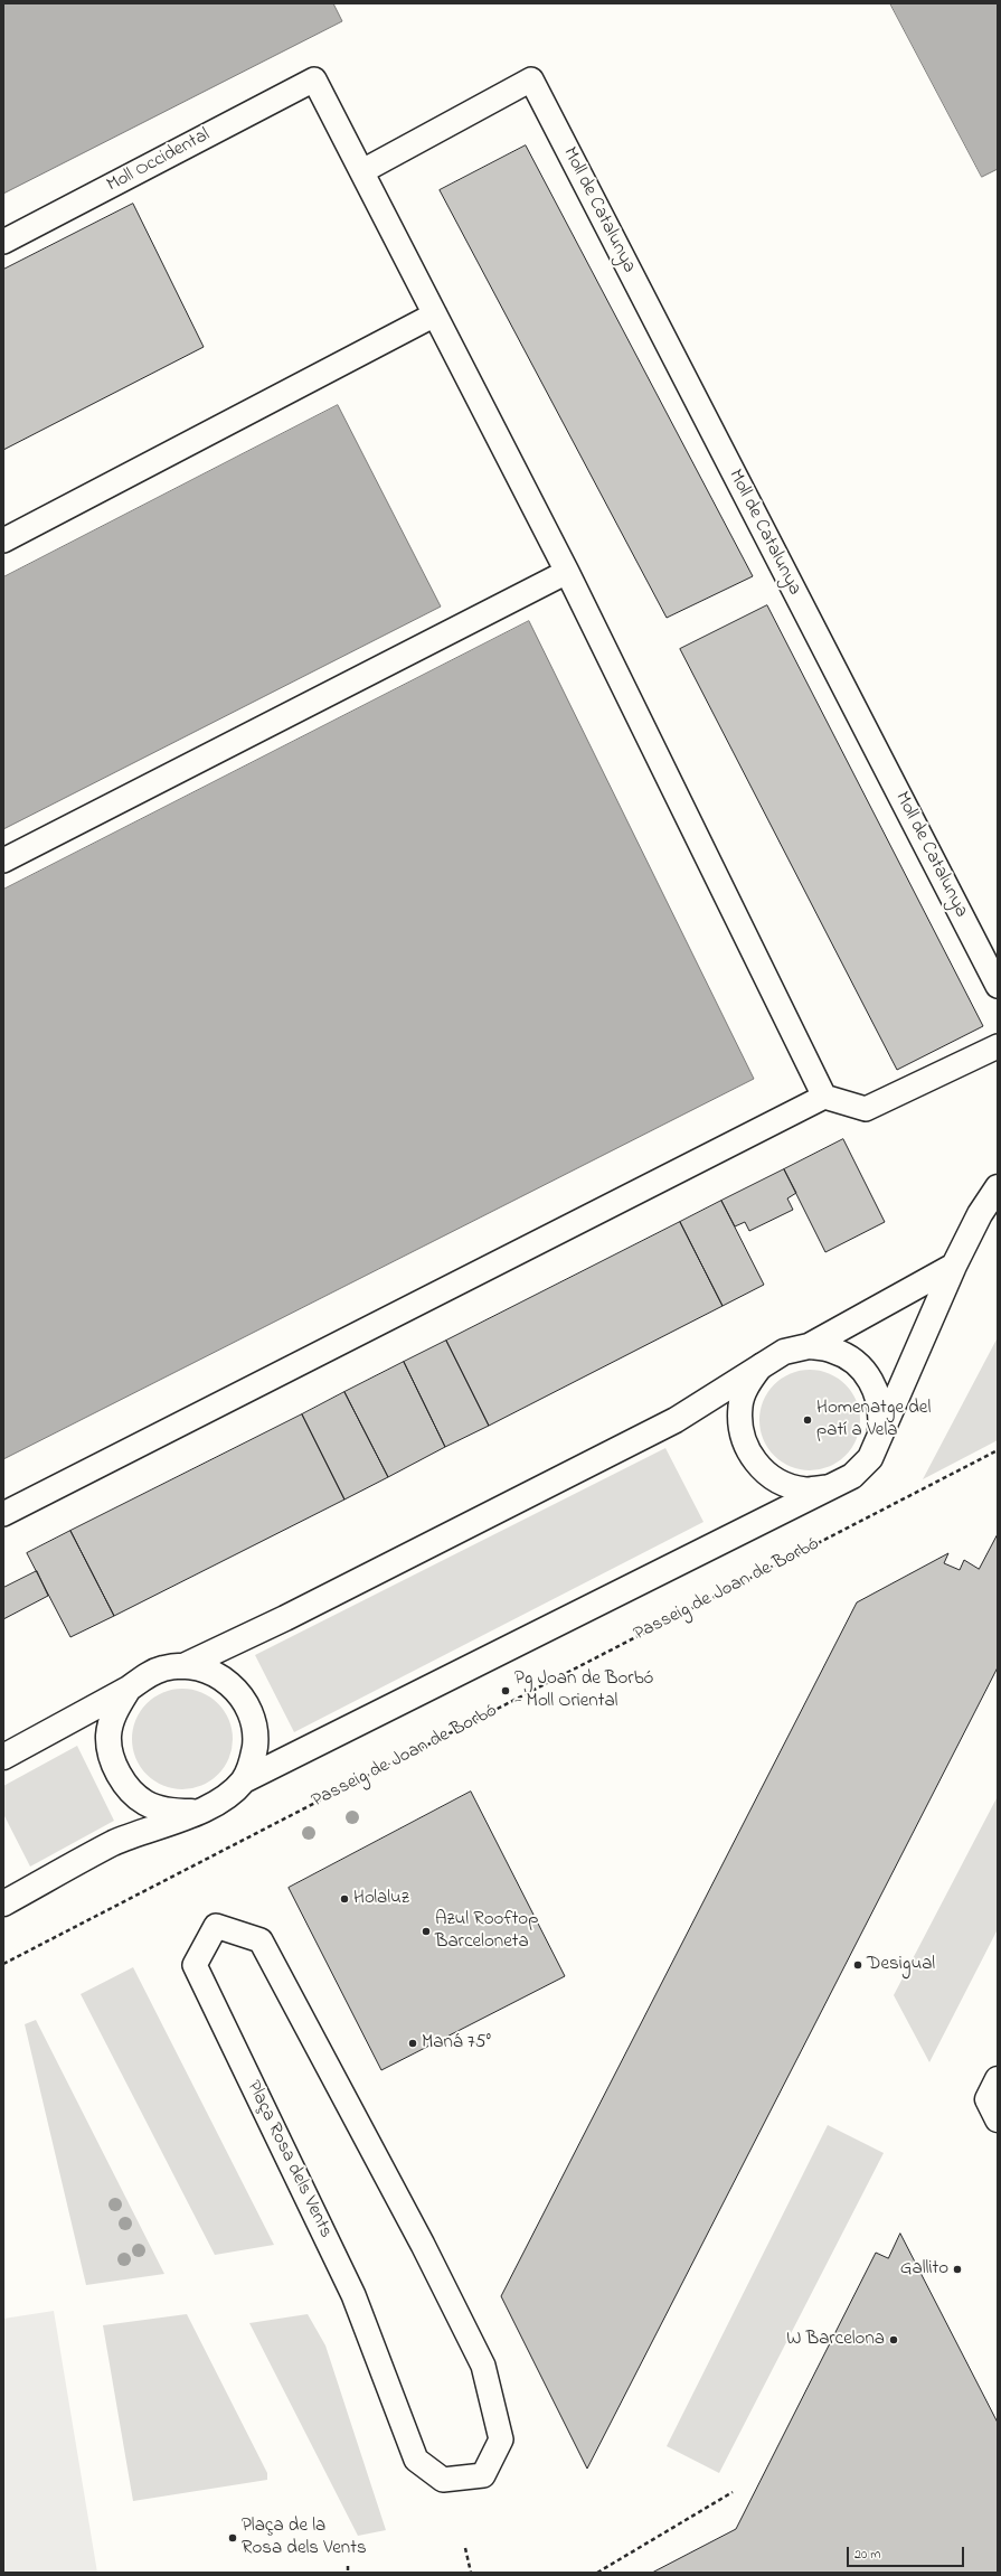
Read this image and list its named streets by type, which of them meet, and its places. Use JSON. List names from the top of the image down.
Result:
{
  "streets": {
    "lane": ["Moll Occidental", "Moll de Catalunya", "Plaça Rosa dels Vents"],
    "path": ["Passeig de Joan de Borbó"]
  },
  "crossings": [
    ["Moll Occidental", "Moll de Catalunya"]
  ],
  "places": [
    "Homenatge del patí a Vela",
    "Pg Joan de Borbó - Moll Oriental",
    "Holaluz",
    "Azul Rooftop Barceloneta",
    "Desigual",
    "Maná 75°",
    "Gallito",
    "W Barcelona",
    "Plaça de la Rosa dels Vents"
  ],
  "scale_bar": "20 m"
}
